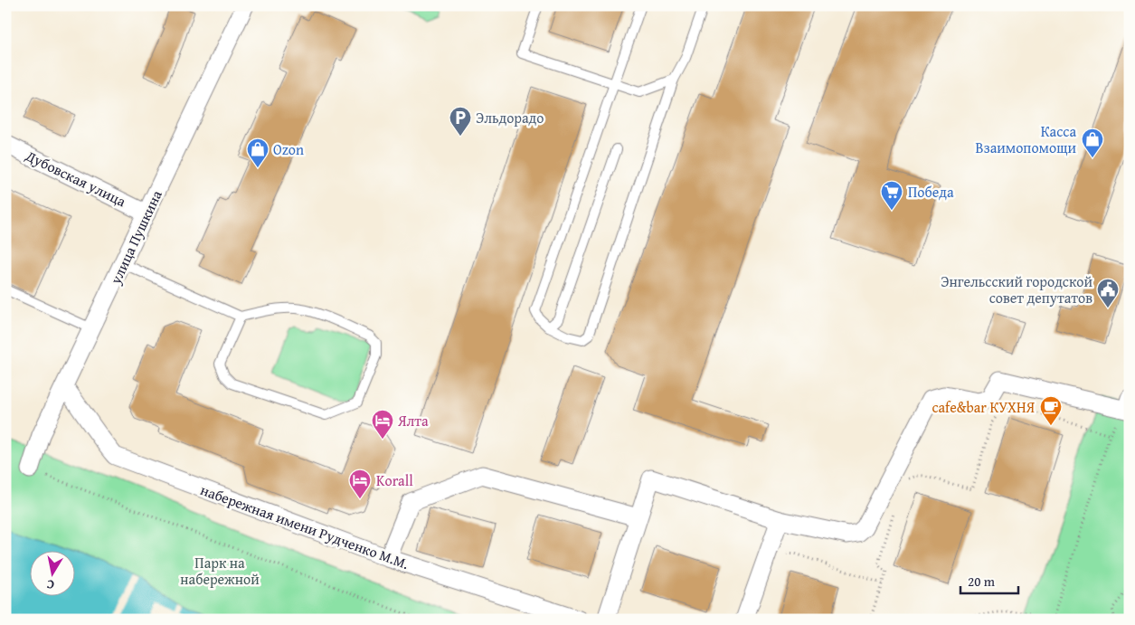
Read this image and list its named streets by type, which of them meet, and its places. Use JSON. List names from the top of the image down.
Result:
{
  "streets": {
    "street": ["Дубовская улица", "улица Пушкина", "набережная имени Рудченко М.М."]
  },
  "crossings": [
    ["Дубовская улица", "улица Пушкина"],
    ["улица Пушкина", "набережная имени Рудченко М.М."]
  ],
  "parks": ["Парк на набережной"],
  "places": {
    "parking": ["Эльдорадо"],
    "shop": ["Касса Взаимопомощи", "Ozon"],
    "supermarket": ["Победа"],
    "public building": ["Энгельсский городской совет депутатов"],
    "cafe": ["cafe&bar КУХНЯ"],
    "hotel": ["Ялта", "Korall"]
  },
  "scale_bar": "20 m",
  "north": "bottom"
}
